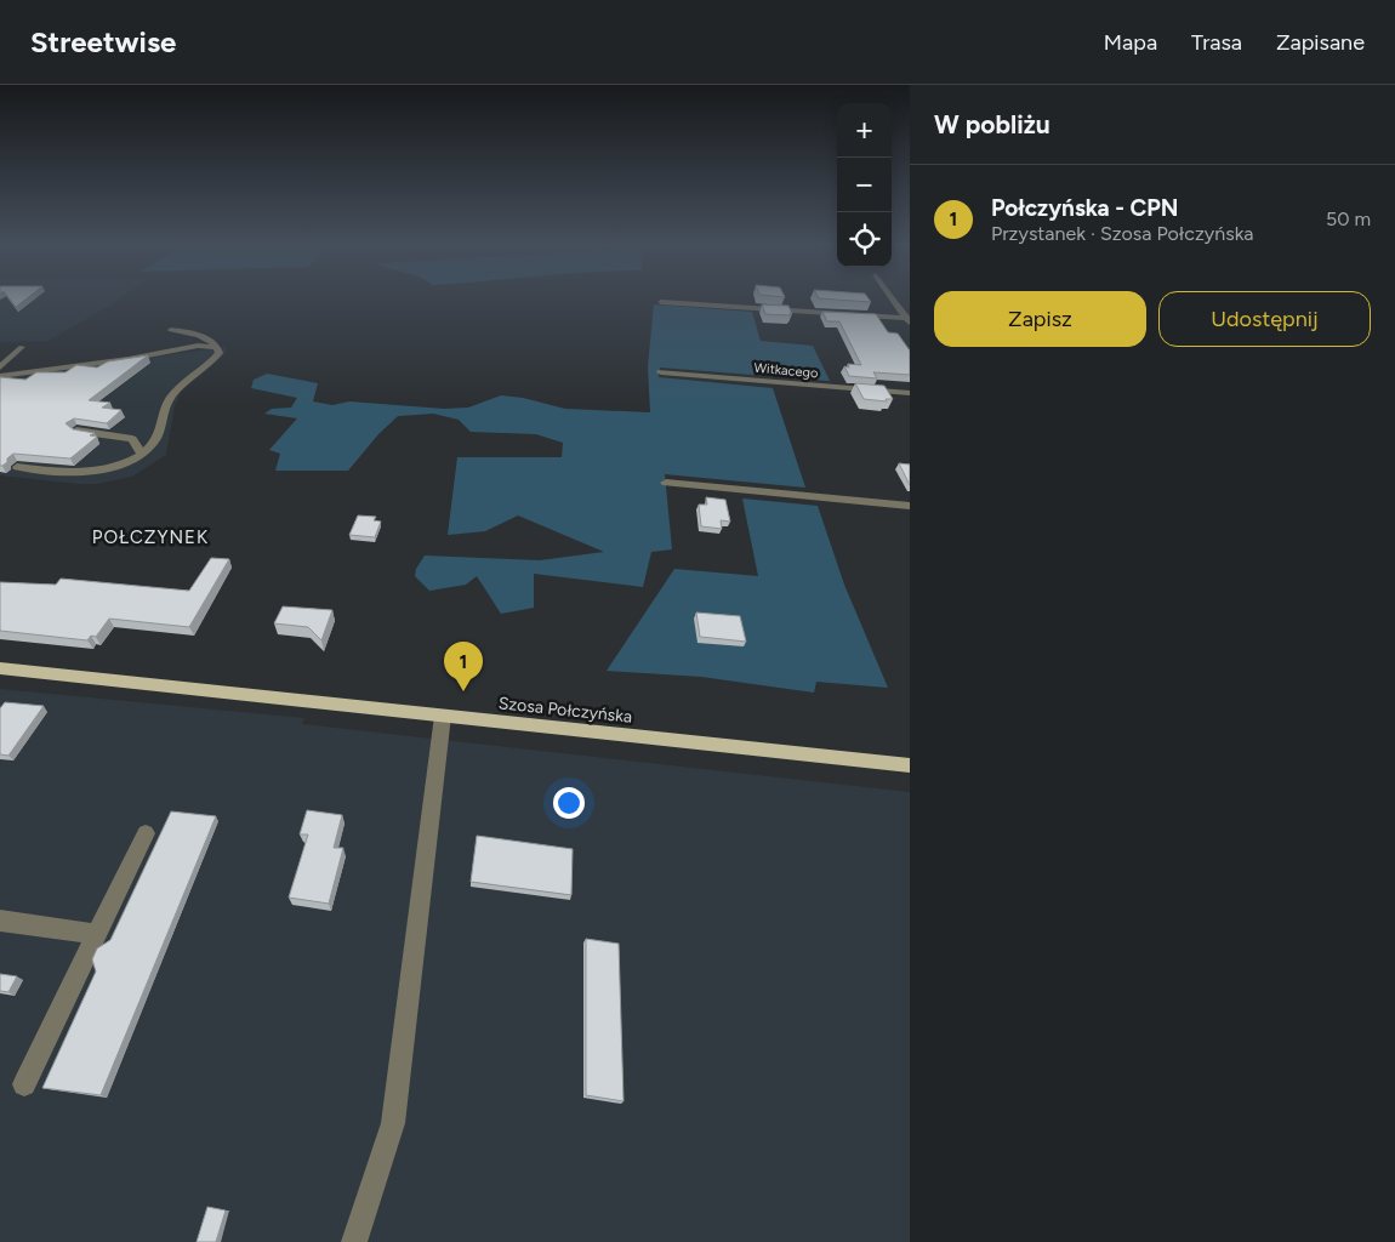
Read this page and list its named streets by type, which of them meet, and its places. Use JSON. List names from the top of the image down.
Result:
{
  "streets": {
    "main road": ["Szosa Połczyńska"],
    "street": ["Witkacego"]
  },
  "districts": ["POŁCZYNEK"],
  "page": {
    "header": "Streetwise",
    "nav": ["Mapa", "Trasa", "Zapisane"],
    "heading": "W pobliżu",
    "map_buttons": ["+", "−"],
    "list": [
      {
        "mark": "1",
        "name": "Połczyńska - CPN",
        "note": "Przystanek · Szosa Połczyńska",
        "value": "50 m"
      }
    ],
    "buttons": ["Zapisz", "Udostępnij"],
    "pins": "1"
  }
}
